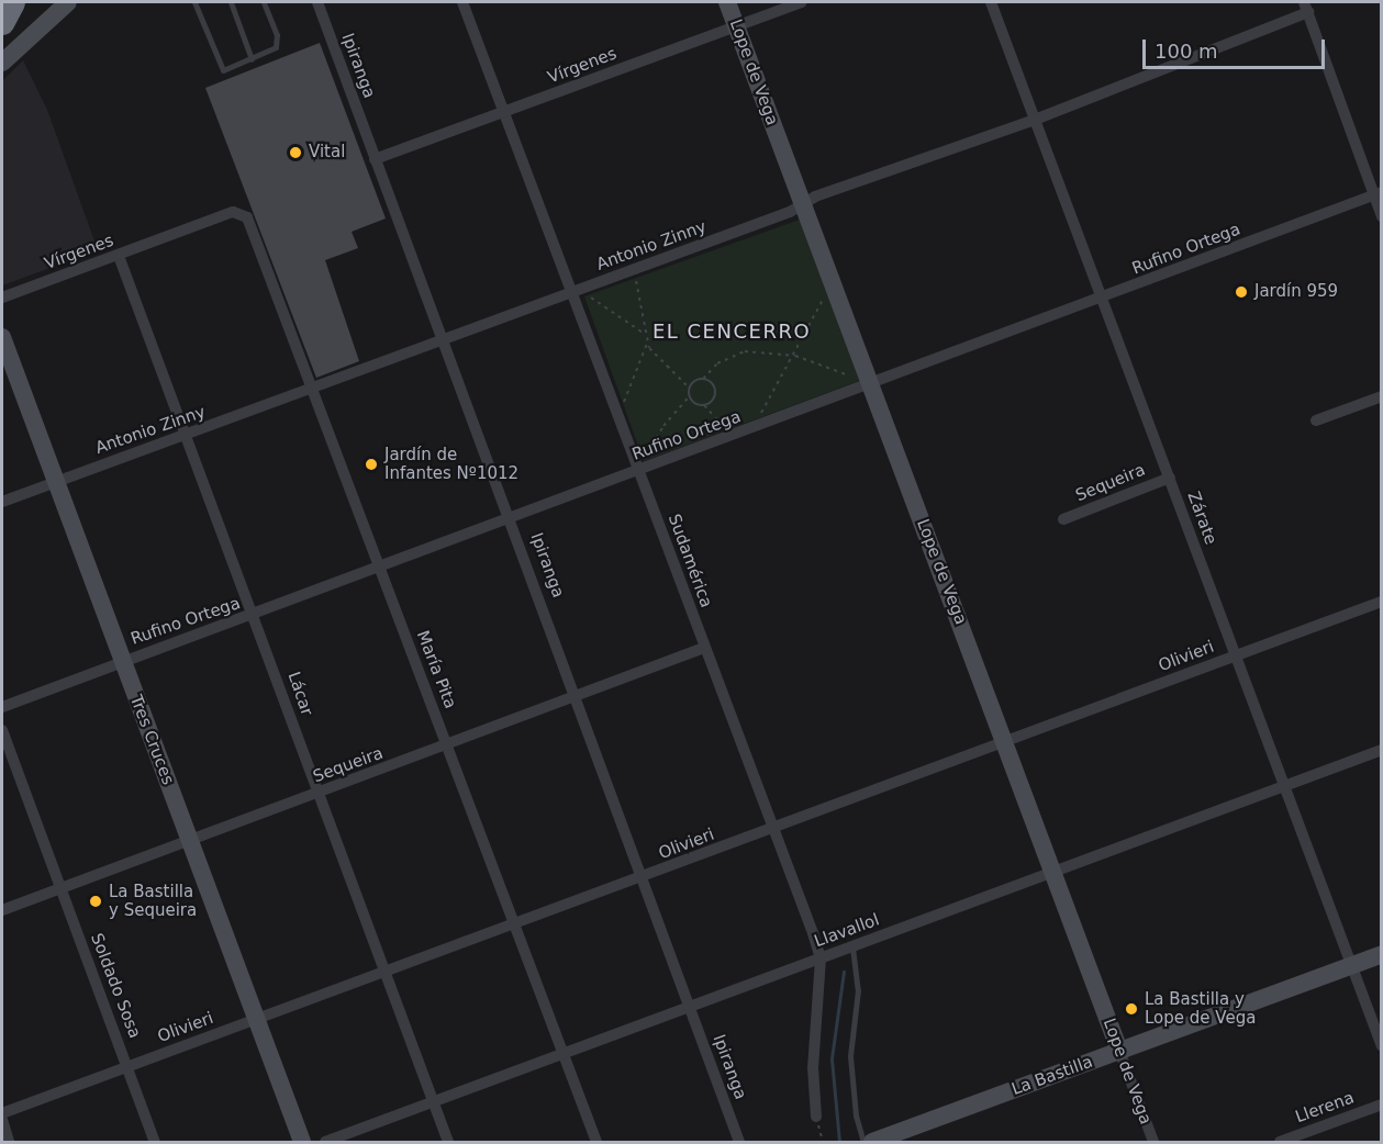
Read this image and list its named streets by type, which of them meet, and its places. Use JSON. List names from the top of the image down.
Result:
{
  "streets": {
    "street": [
      "Ipiranga",
      "Vírgenes",
      "Lope de Vega",
      "Antonio Zinny",
      "Rufino Ortega",
      "Sequeira",
      "Zárate",
      "Sudamérica",
      "Olivieri",
      "María Pita",
      "Lácar",
      "Tres Cruces",
      "Llavallol",
      "Soldado Sosa",
      "La Bastilla",
      "Llerena"
    ]
  },
  "crossings": [
    ["Ipiranga", "Vírgenes"],
    ["Ipiranga", "Antonio Zinny"],
    ["Ipiranga", "Rufino Ortega"],
    ["Ipiranga", "Sequeira"],
    ["Ipiranga", "Olivieri"],
    ["Ipiranga", "Llavallol"],
    ["Vírgenes", "Lope de Vega"],
    ["Vírgenes", "Sudamérica"],
    ["Vírgenes", "María Pita"],
    ["Vírgenes", "Lácar"],
    ["Lope de Vega", "Antonio Zinny"],
    ["Lope de Vega", "Rufino Ortega"],
    ["Lope de Vega", "Olivieri"],
    ["Lope de Vega", "Llavallol"],
    ["Lope de Vega", "La Bastilla"],
    ["Antonio Zinny", "Zárate"],
    ["Antonio Zinny", "Sudamérica"],
    ["Antonio Zinny", "María Pita"],
    ["Antonio Zinny", "Lácar"],
    ["Antonio Zinny", "Tres Cruces"],
    ["Rufino Ortega", "Zárate"],
    ["Rufino Ortega", "Sudamérica"],
    ["Rufino Ortega", "María Pita"],
    ["Rufino Ortega", "Lácar"],
    ["Rufino Ortega", "Tres Cruces"],
    ["Sequeira", "Zárate"],
    ["Sequeira", "Sudamérica"],
    ["Sequeira", "María Pita"],
    ["Sequeira", "Lácar"],
    ["Sequeira", "Tres Cruces"],
    ["Sequeira", "Soldado Sosa"],
    ["Zárate", "Olivieri"],
    ["Zárate", "Llavallol"],
    ["Zárate", "La Bastilla"],
    ["Sudamérica", "Olivieri"],
    ["Sudamérica", "Llavallol"],
    ["Olivieri", "María Pita"],
    ["Olivieri", "Lácar"],
    ["Olivieri", "Tres Cruces"],
    ["Olivieri", "Soldado Sosa"],
    ["María Pita", "Llavallol"],
    ["Lácar", "Llavallol"]
  ],
  "districts": ["EL CENCERRO"],
  "places": [
    "Vital",
    "Jardín 959",
    "Jardín de Infantes Nº1012",
    "La Bastilla y Sequeira",
    "La Bastilla y Lope de Vega"
  ],
  "scale_bar": "100 m"
}
